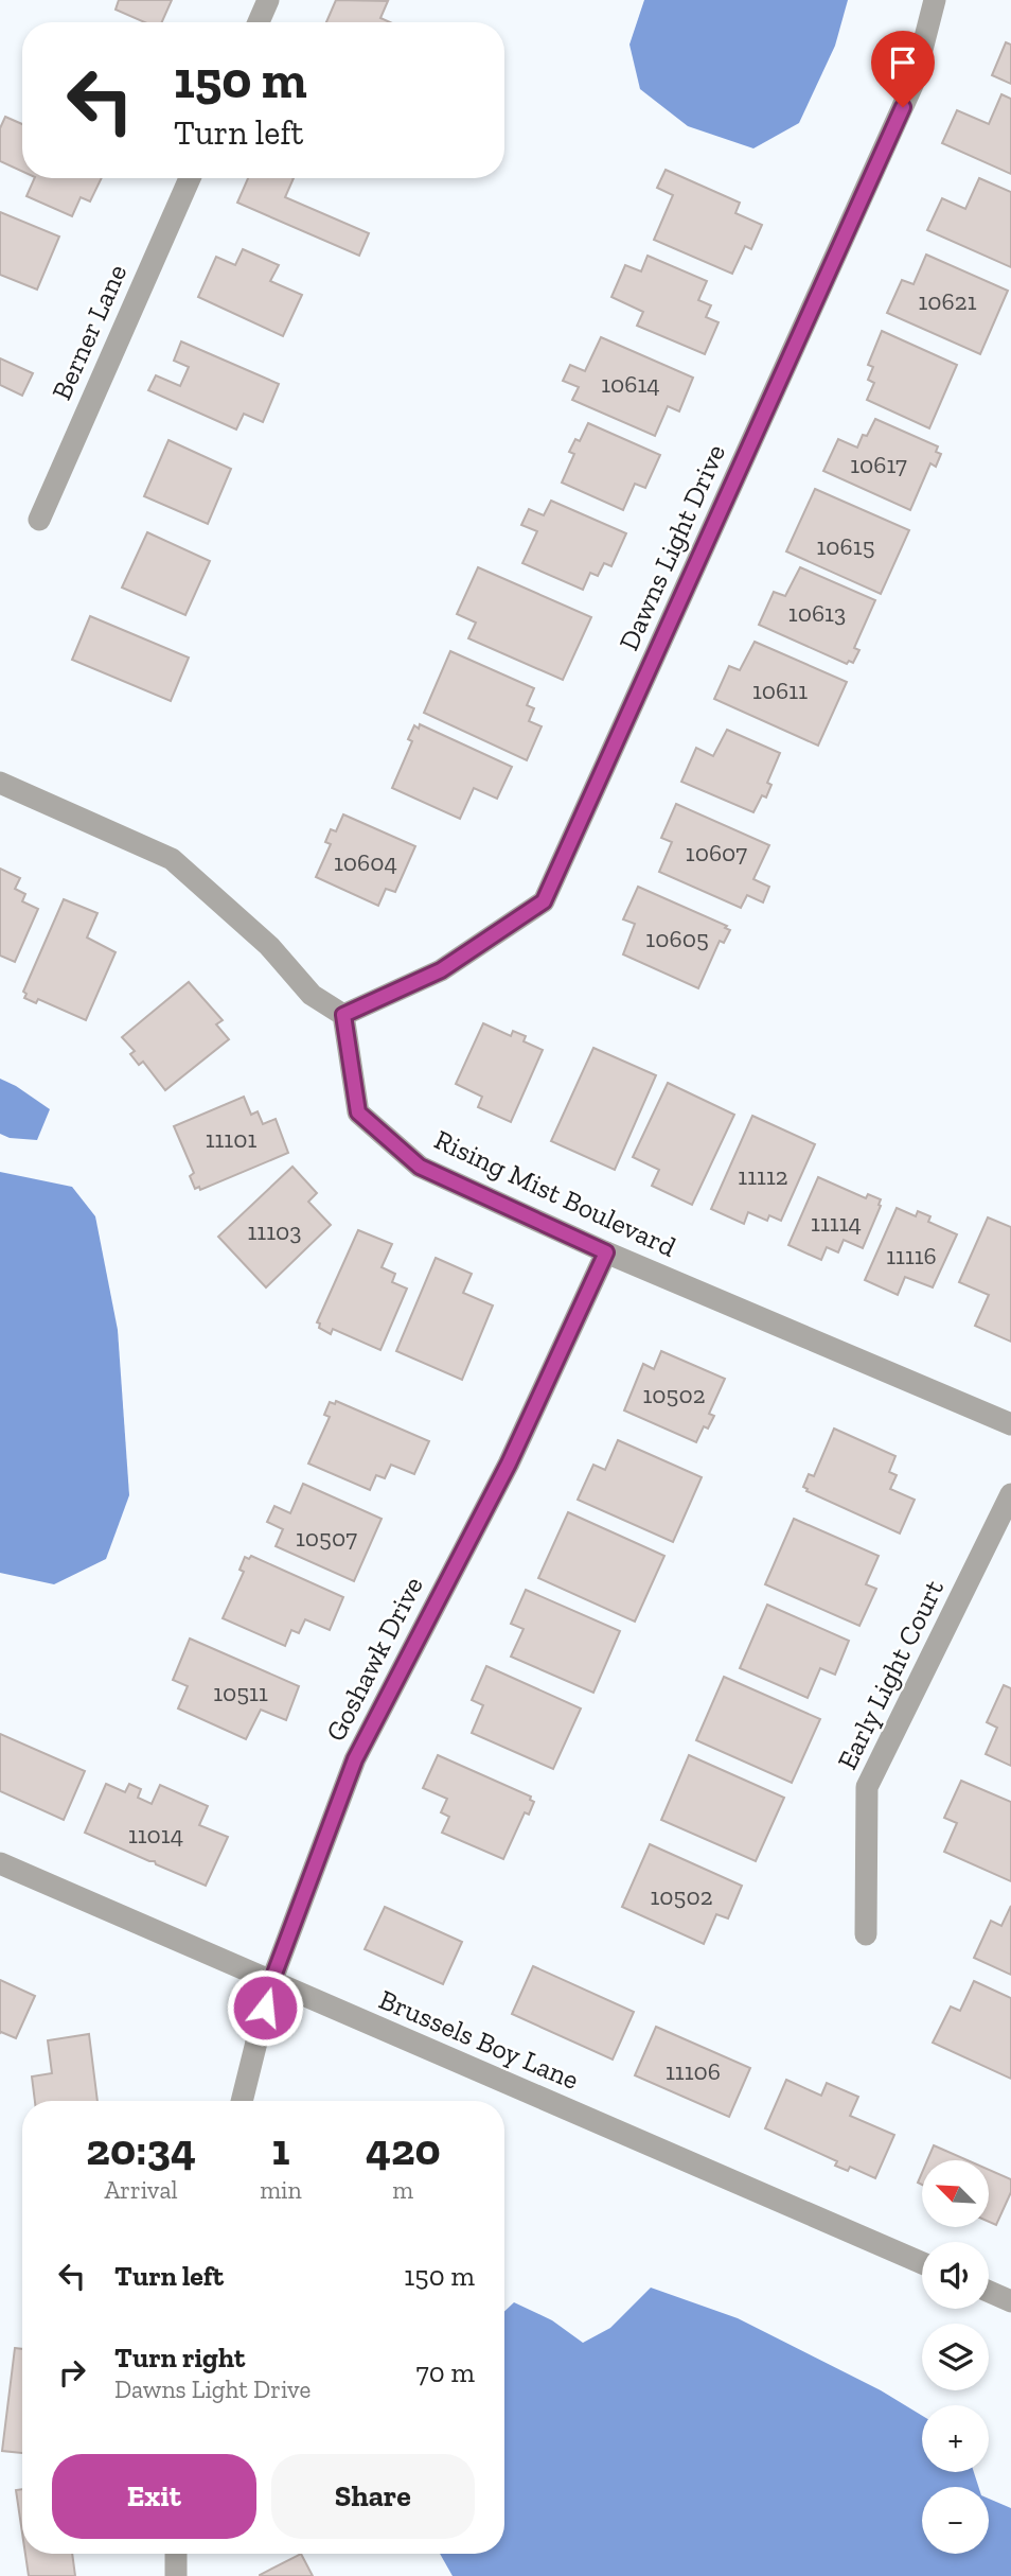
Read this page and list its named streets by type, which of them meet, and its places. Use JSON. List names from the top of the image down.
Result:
{
  "streets": {
    "street": [
      "Berner Lane",
      "Dawns Light Drive",
      "Rising Mist Boulevard",
      "Goshawk Drive",
      "Early Light Court",
      "Brussels Boy Lane"
    ]
  },
  "crossings": [
    ["Dawns Light Drive", "Rising Mist Boulevard"],
    ["Rising Mist Boulevard", "Goshawk Drive"],
    ["Goshawk Drive", "Brussels Boy Lane"]
  ],
  "house_numbers": [
    "10621",
    "10614",
    "10617",
    "10615",
    "10613",
    "10611",
    "10607",
    "10604",
    "10605",
    "11101",
    "11112",
    "11114",
    "11103",
    "11116",
    "10502",
    "10507",
    "10511",
    "11014",
    "10502",
    "11106"
  ],
  "north": "top left",
  "page": {
    "turn": ["150 m", "Turn left"],
    "eta": [
      "20:34",
      "Arrival",
      "1",
      "min",
      "420",
      "m"
    ],
    "map_buttons": ["+", "−"],
    "list": [
      {
        "name": "Turn left",
        "value": "150 m"
      },
      {
        "name": "Turn right",
        "note": "Dawns Light Drive",
        "value": "70 m"
      }
    ],
    "buttons": ["Exit", "Share"]
  }
}
